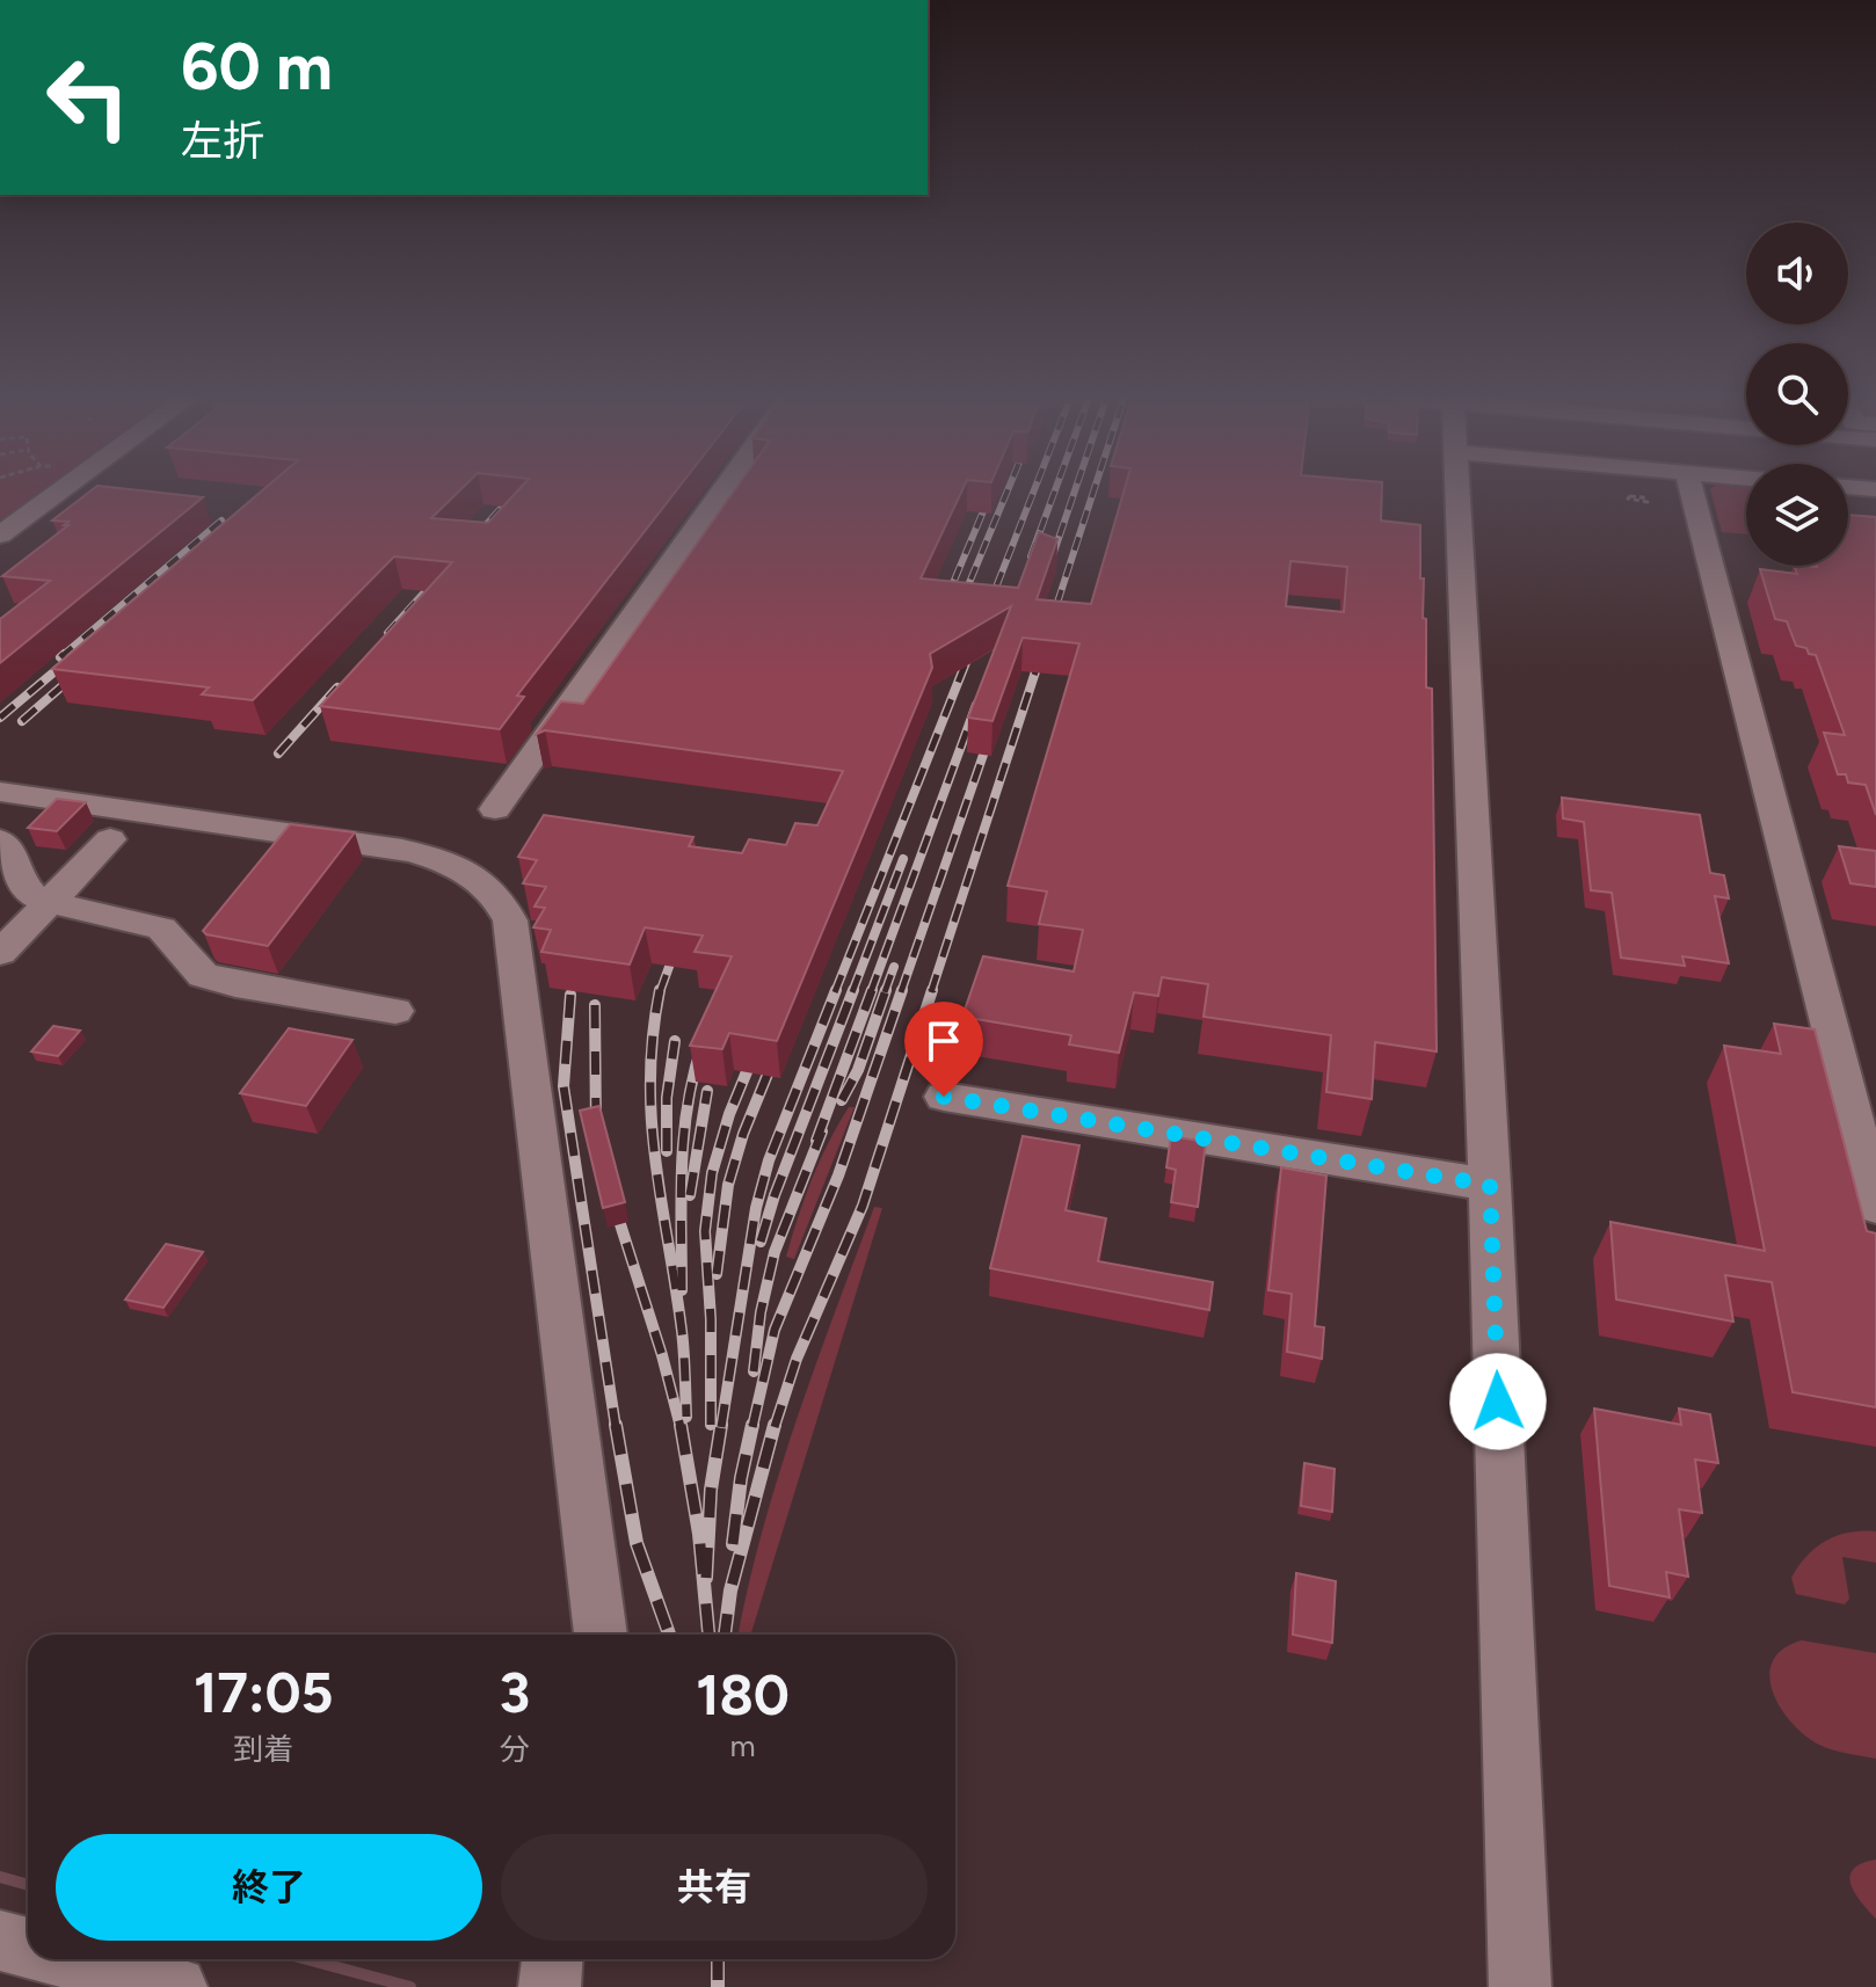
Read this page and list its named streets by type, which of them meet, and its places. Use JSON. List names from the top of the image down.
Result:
{
  "page": {
    "turn": ["60 m", "左折"],
    "eta": [
      "17:05",
      "到着",
      "3",
      "分",
      "180",
      "m"
    ],
    "buttons": ["終了", "共有"]
  }
}
